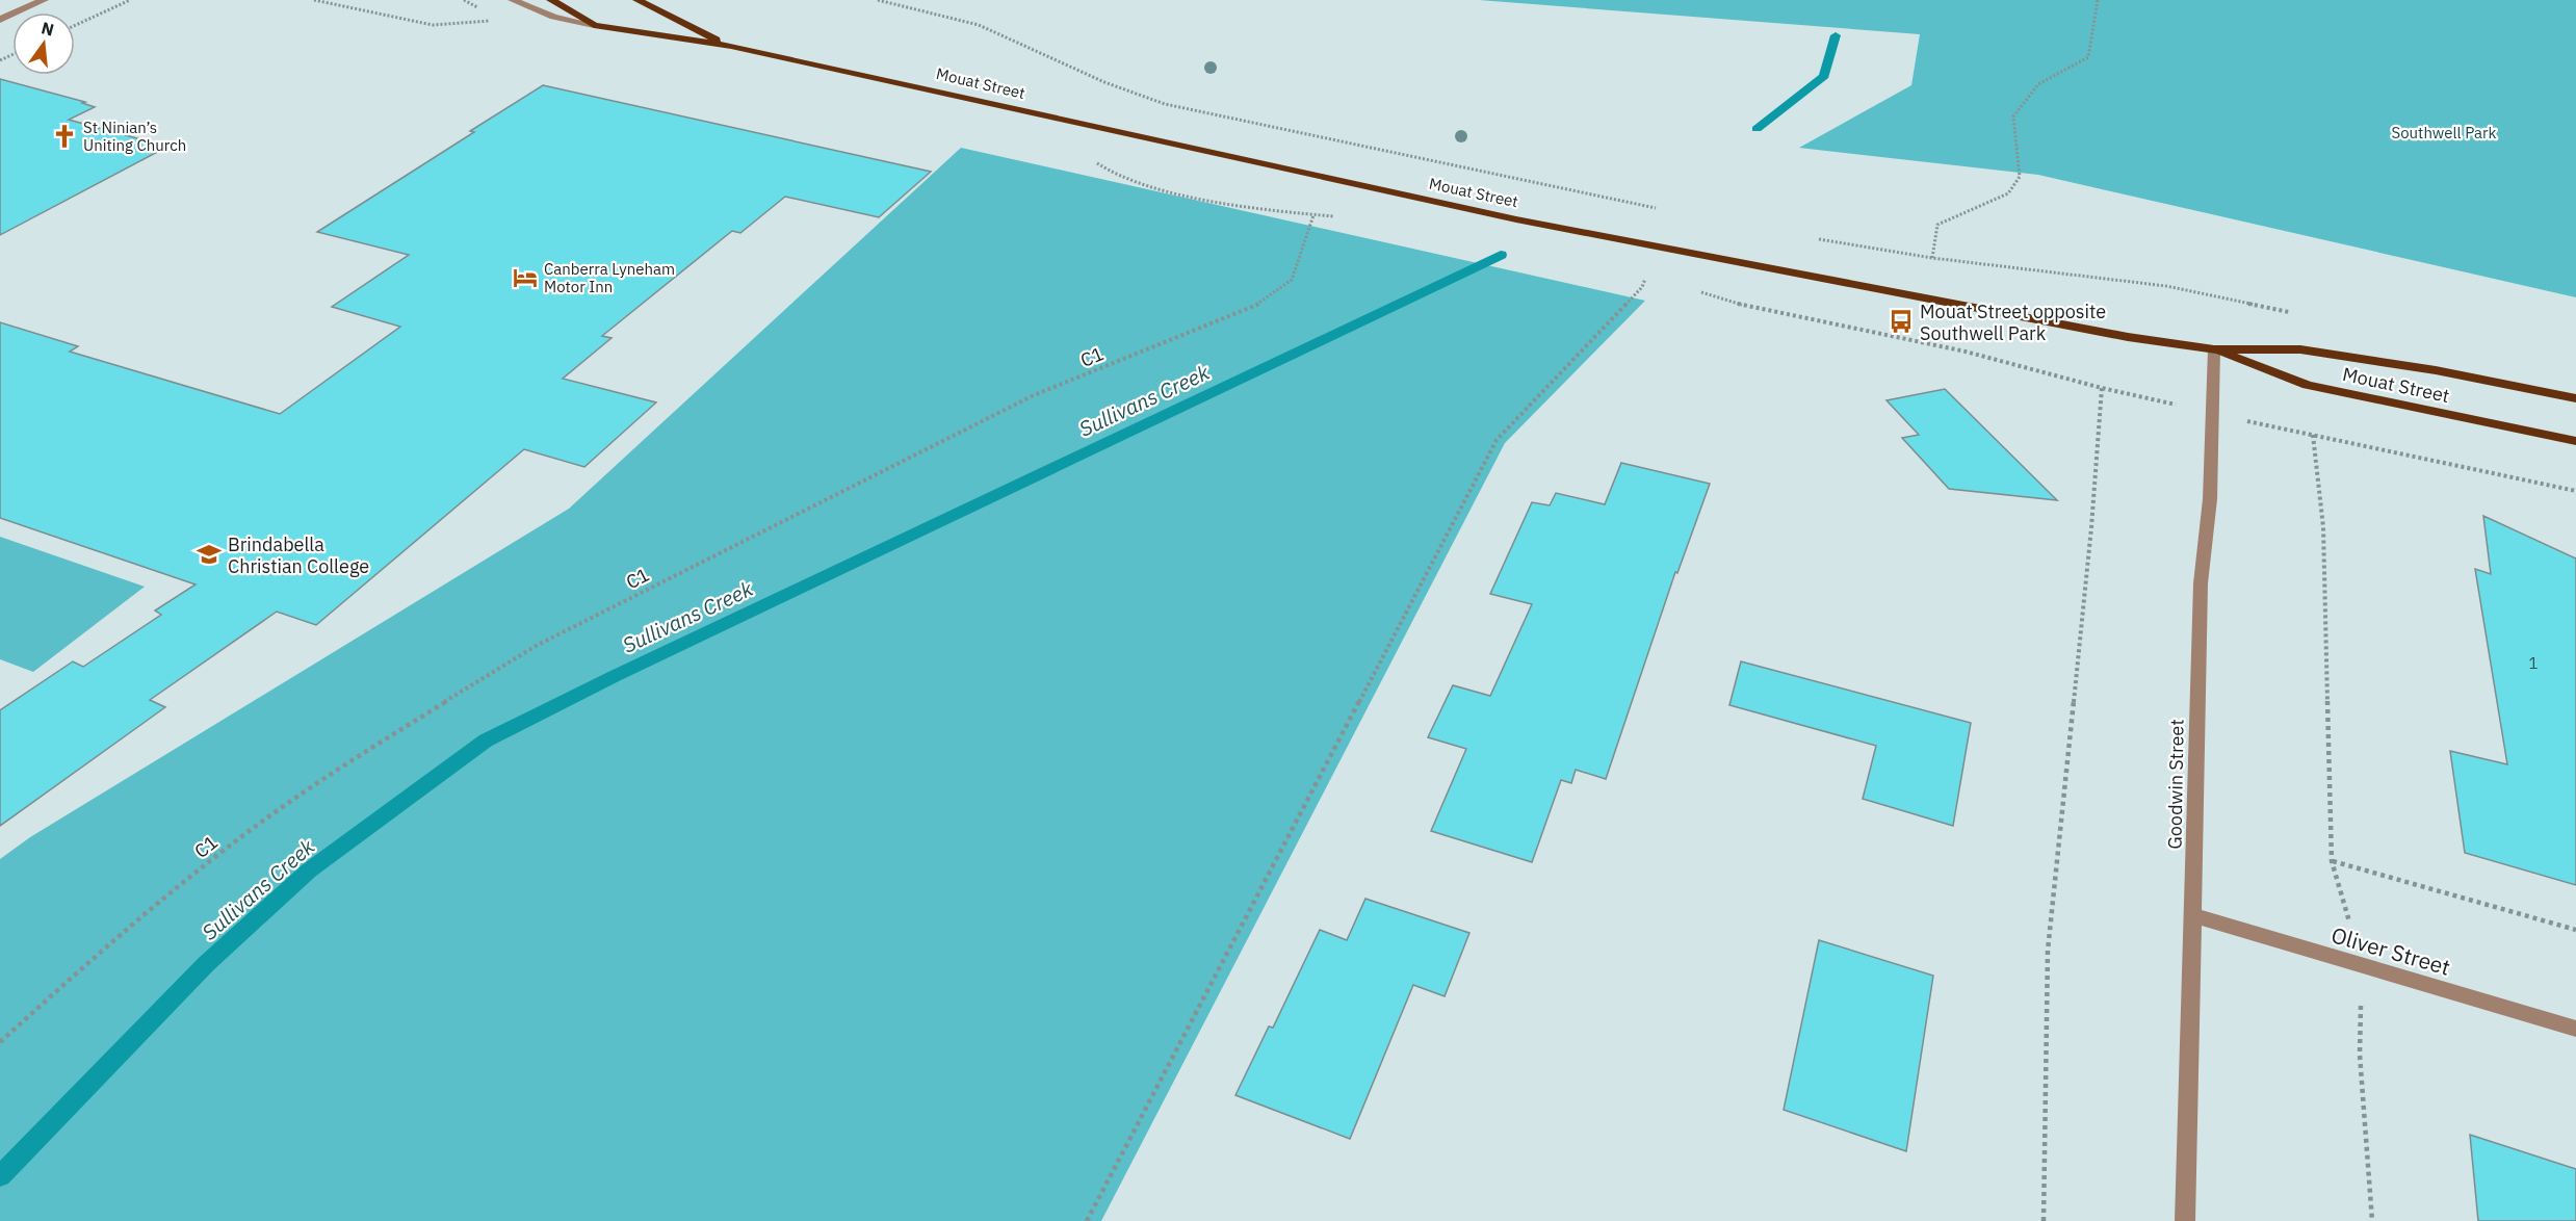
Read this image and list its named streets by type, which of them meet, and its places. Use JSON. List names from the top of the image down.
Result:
{
  "streets": {
    "main road": ["Mouat Street"],
    "street": ["Goodwin Street", "Oliver Street"],
    "path": ["C1"]
  },
  "crossings": [
    ["Mouat Street", "Goodwin Street"],
    ["Goodwin Street", "Oliver Street"]
  ],
  "water": ["Sullivans Creek"],
  "parks": ["Southwell Park"],
  "places": {
    "church": ["St Ninian’s Uniting Church"],
    "hotel": ["Canberra Lyneham Motor Inn"],
    "bus stop": ["Mouat Street opposite Southwell Park"],
    "school or university": ["Brindabella Christian College"]
  },
  "house_numbers": ["1"],
  "north": "top"
}
